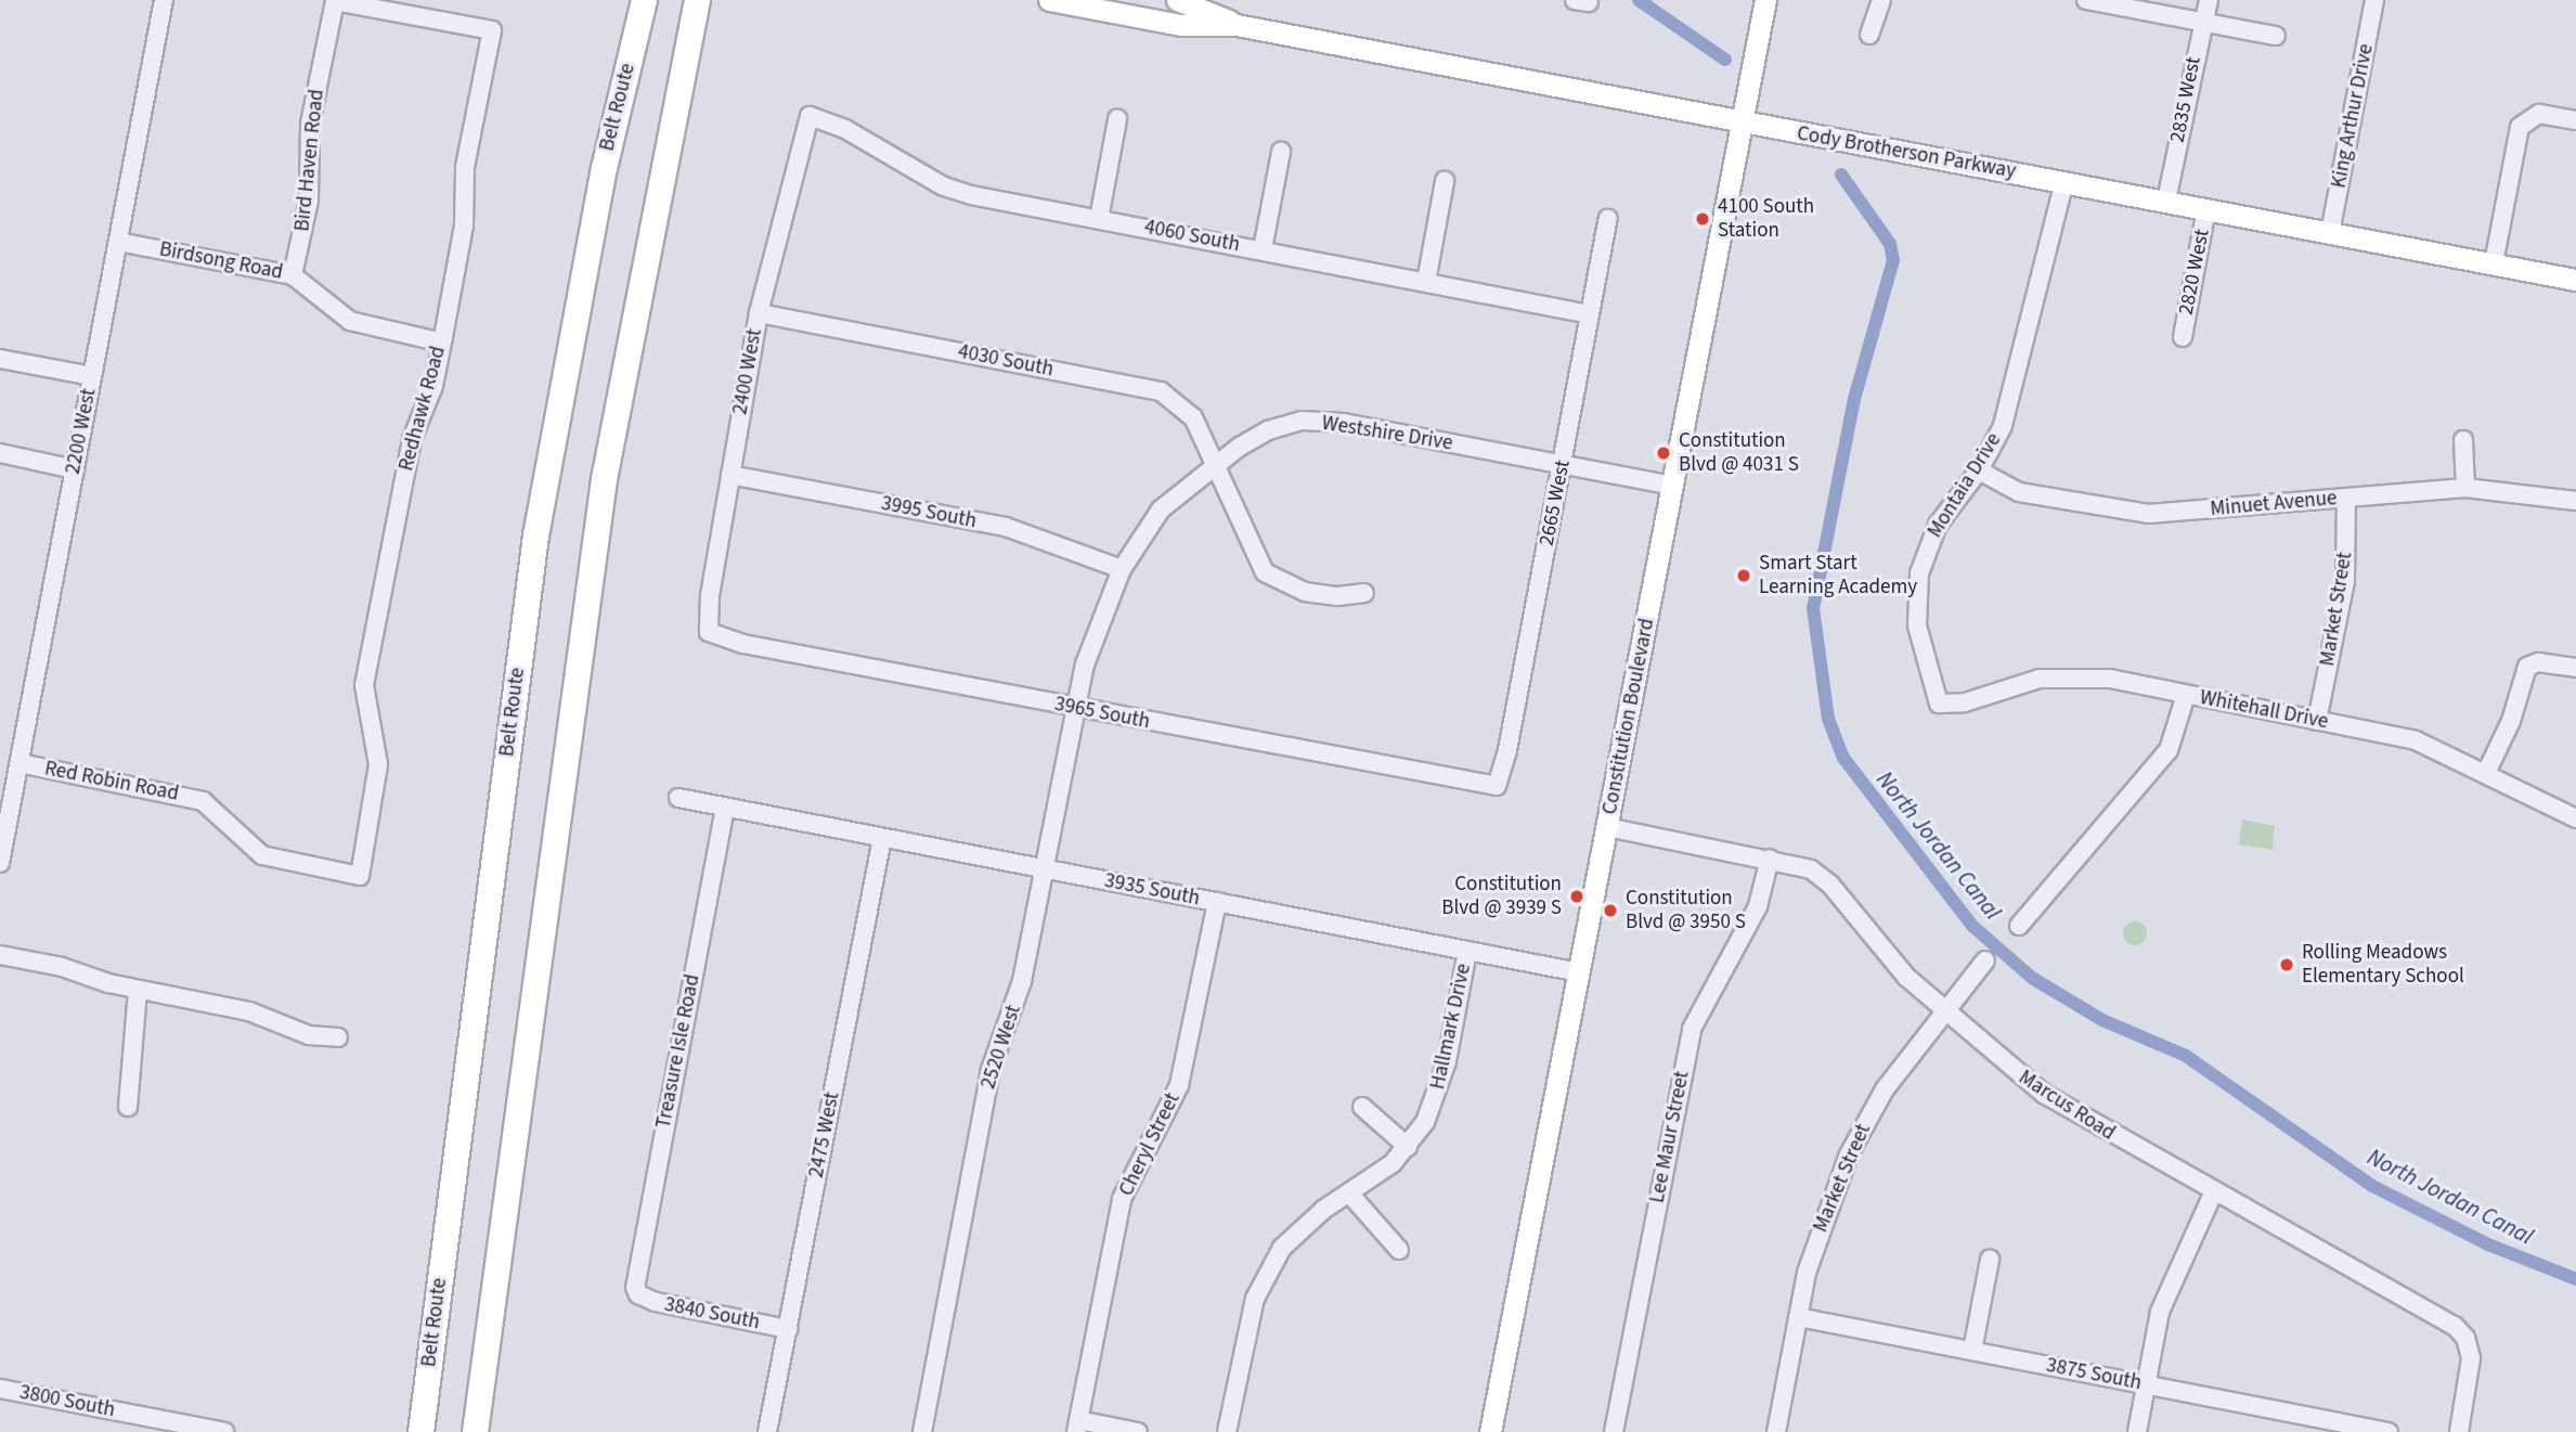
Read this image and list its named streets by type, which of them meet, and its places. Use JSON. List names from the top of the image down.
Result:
{
  "streets": {
    "highway": ["Belt Route"],
    "main road": ["Cody Brotherson Parkway", "Constitution Boulevard"],
    "street": [
      "2835 West",
      "King Arthur Drive",
      "Bird Haven Road",
      "4060 South",
      "Birdsong Road",
      "2820 West",
      "4030 South",
      "2400 West",
      "Redhawk Road",
      "2200 West",
      "Westshire Drive",
      "Montaia Drive",
      "2665 West",
      "Minuet Avenue",
      "3995 South",
      "Market Street",
      "Whitehall Drive",
      "3965 South",
      "Red Robin Road",
      "3935 South",
      "Hallmark Drive",
      "2520 West",
      "Treasure Isle Road",
      "Marcus Road",
      "2475 West",
      "Lee Maur Street",
      "Cheryl Street",
      "3840 South",
      "3875 South",
      "3800 South"
    ]
  },
  "crossings": [
    ["2835 West", "Cody Brotherson Parkway"],
    ["King Arthur Drive", "Cody Brotherson Parkway"],
    ["Cody Brotherson Parkway", "2820 West"],
    ["Cody Brotherson Parkway", "Montaia Drive"],
    ["Cody Brotherson Parkway", "Constitution Boulevard"],
    ["Bird Haven Road", "Birdsong Road"],
    ["Bird Haven Road", "Redhawk Road"],
    ["4060 South", "2400 West"],
    ["4060 South", "2665 West"],
    ["Birdsong Road", "Redhawk Road"],
    ["Birdsong Road", "2200 West"],
    ["4030 South", "2400 West"],
    ["4030 South", "Westshire Drive"],
    ["2400 West", "3995 South"],
    ["2400 West", "3965 South"],
    ["Redhawk Road", "Red Robin Road"],
    ["2200 West", "Red Robin Road"],
    ["Westshire Drive", "2665 West"],
    ["Westshire Drive", "3995 South"],
    ["Westshire Drive", "3965 South"],
    ["Westshire Drive", "Constitution Boulevard"],
    ["Westshire Drive", "2520 West"],
    ["Montaia Drive", "Minuet Avenue"],
    ["Montaia Drive", "Whitehall Drive"],
    ["2665 West", "3965 South"],
    ["Minuet Avenue", "Market Street"],
    ["Market Street", "Whitehall Drive"],
    ["Market Street", "Marcus Road"],
    ["Market Street", "3875 South"],
    ["3965 South", "2520 West"],
    ["Constitution Boulevard", "3935 South"],
    ["Constitution Boulevard", "Marcus Road"],
    ["3935 South", "Hallmark Drive"],
    ["3935 South", "2520 West"],
    ["3935 South", "Treasure Isle Road"],
    ["3935 South", "2475 West"],
    ["3935 South", "Cheryl Street"],
    ["Treasure Isle Road", "3840 South"],
    ["Marcus Road", "Lee Maur Street"],
    ["2475 West", "3840 South"]
  ],
  "water": ["North Jordan Canal"],
  "places": [
    "4100 South Station",
    "Constitution Blvd @ 4031 S",
    "Smart Start Learning Academy",
    "Constitution Blvd @ 3939 S",
    "Constitution Blvd @ 3950 S",
    "Rolling Meadows Elementary School"
  ]
}
